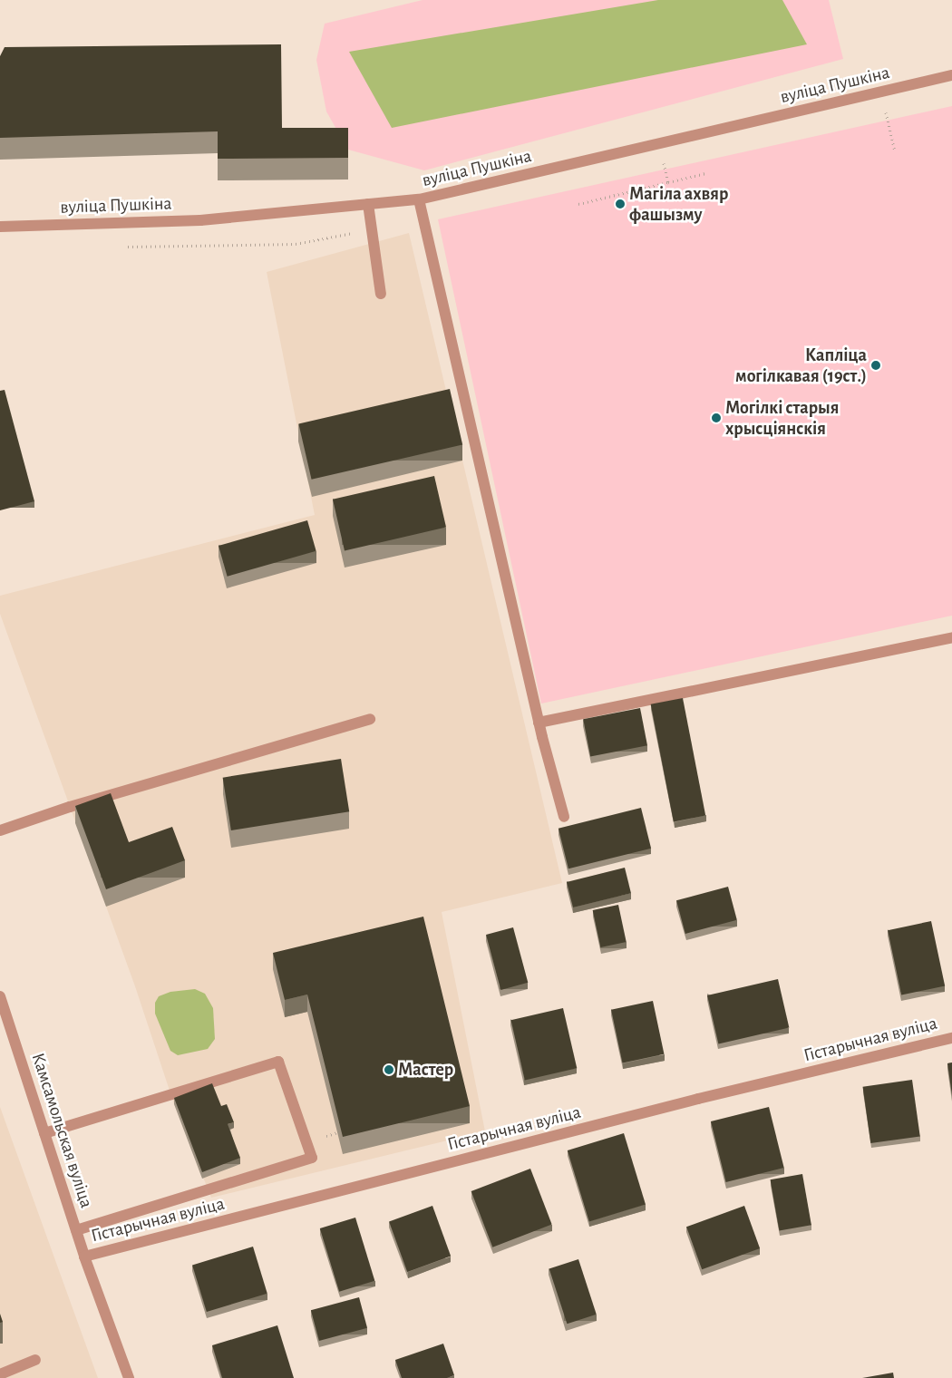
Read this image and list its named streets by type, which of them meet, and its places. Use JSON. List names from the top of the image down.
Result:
{
  "streets": {
    "street": ["вуліца Пушкіна", "Гістарычная вуліца", "Камсамольская вуліца"]
  },
  "crossings": [
    ["Гістарычная вуліца", "Камсамольская вуліца"]
  ],
  "places": [
    "Магіла ахвяр фашызму",
    "Капліца могілкавая (19ст.)",
    "Могілкі старыя хрысціянскія",
    "Мастер"
  ]
}
